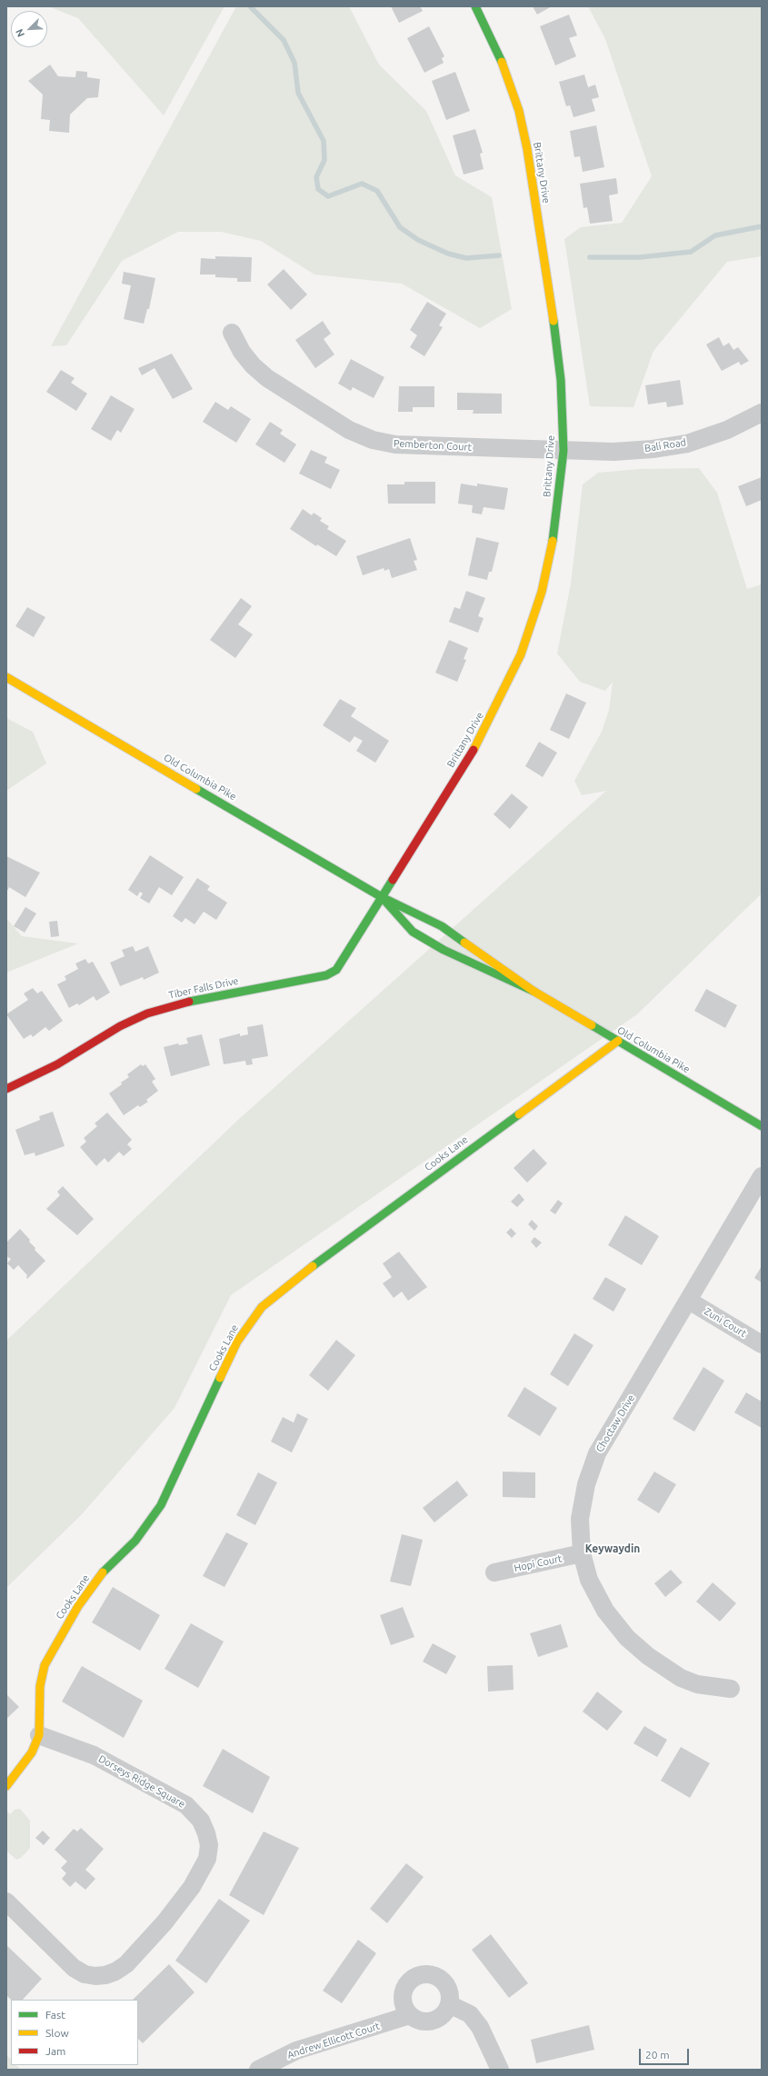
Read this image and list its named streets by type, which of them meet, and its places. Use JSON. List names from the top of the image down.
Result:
{
  "streets": {
    "street": [
      "Brittany Drive",
      "Pemberton Court",
      "Bali Road",
      "Old Columbia Pike",
      "Tiber Falls Drive",
      "Cooks Lane",
      "Zuni Court",
      "Choctaw Drive",
      "Hopi Court",
      "Dorseys Ridge Square",
      "Andrew Ellicott Court"
    ]
  },
  "crossings": [
    ["Brittany Drive", "Pemberton Court"],
    ["Brittany Drive", "Bali Road"],
    ["Brittany Drive", "Old Columbia Pike"],
    ["Brittany Drive", "Tiber Falls Drive"],
    ["Pemberton Court", "Bali Road"],
    ["Old Columbia Pike", "Tiber Falls Drive"],
    ["Old Columbia Pike", "Cooks Lane"],
    ["Cooks Lane", "Dorseys Ridge Square"],
    ["Zuni Court", "Choctaw Drive"],
    ["Choctaw Drive", "Hopi Court"]
  ],
  "districts": ["Keywaydin"],
  "legend": ["Fast", "Slow", "Jam"],
  "scale_bar": "20 m",
  "north": "bottom left"
}
